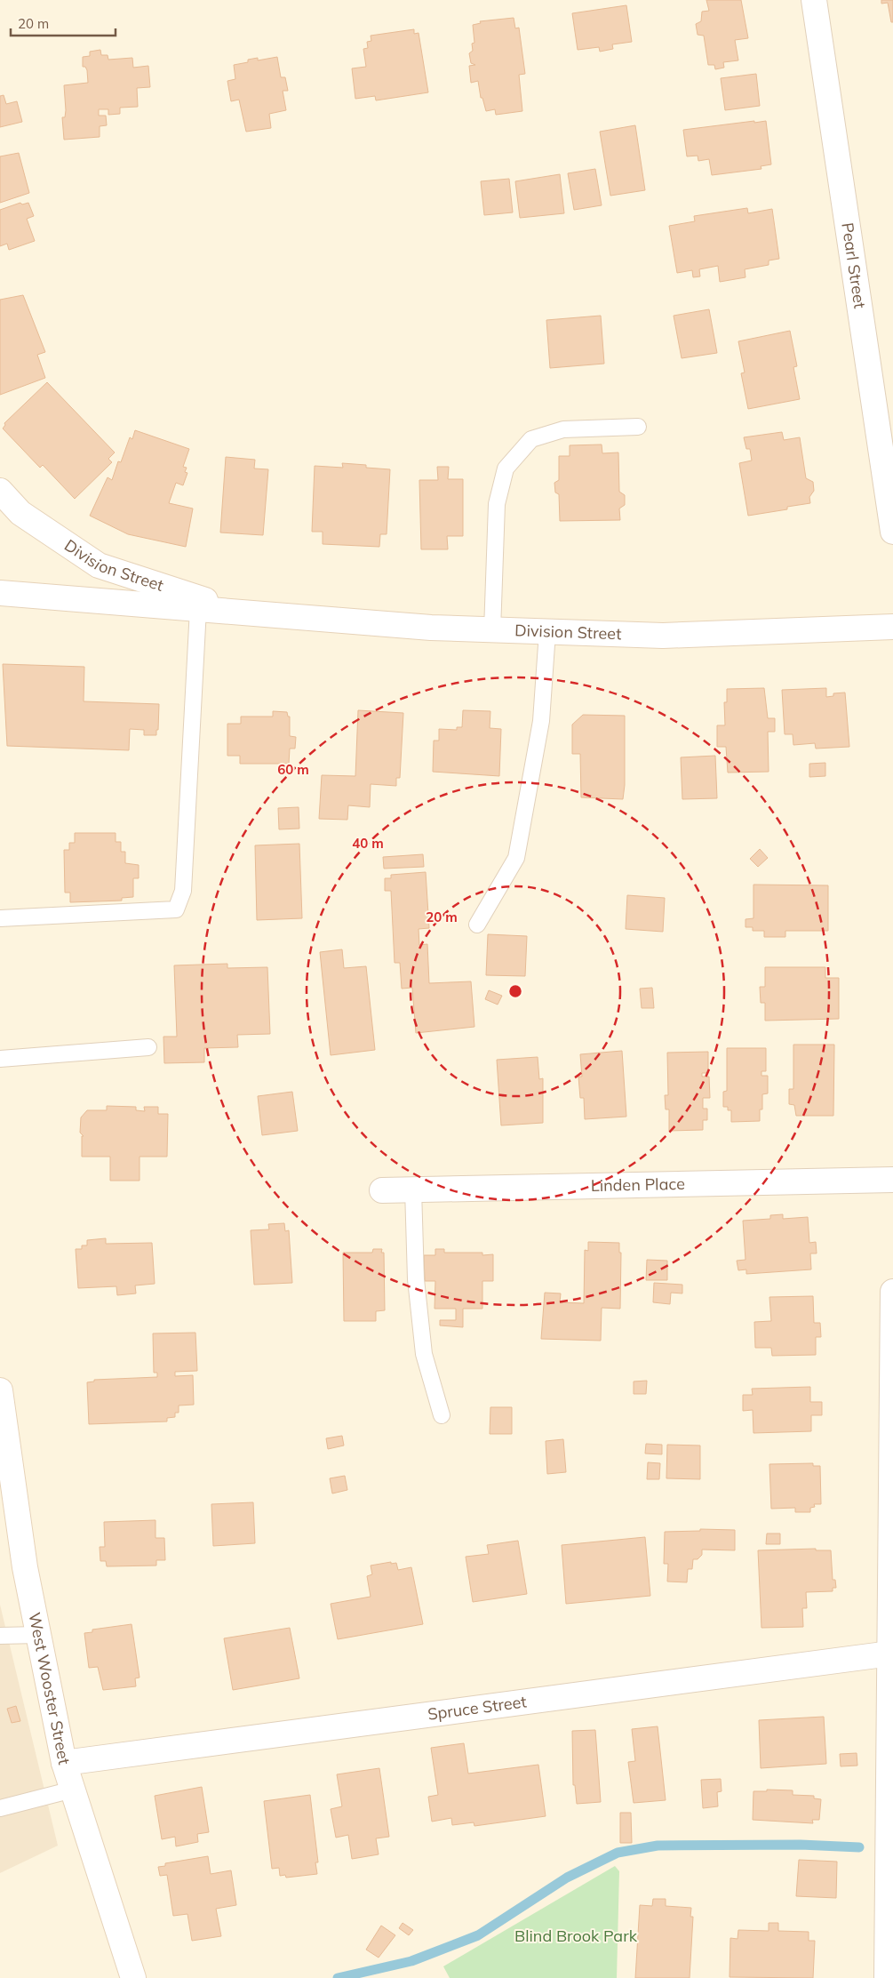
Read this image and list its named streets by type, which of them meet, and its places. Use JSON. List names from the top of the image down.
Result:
{
  "streets": {
    "street": [
      "Pearl Street",
      "Division Street",
      "Linden Place",
      "West Wooster Street",
      "Spruce Street"
    ]
  },
  "crossings": [
    ["West Wooster Street", "Spruce Street"]
  ],
  "parks": ["Blind Brook Park"],
  "scale_bar": "20 m",
  "rings": ["60 m", "40 m", "20 m"]
}
